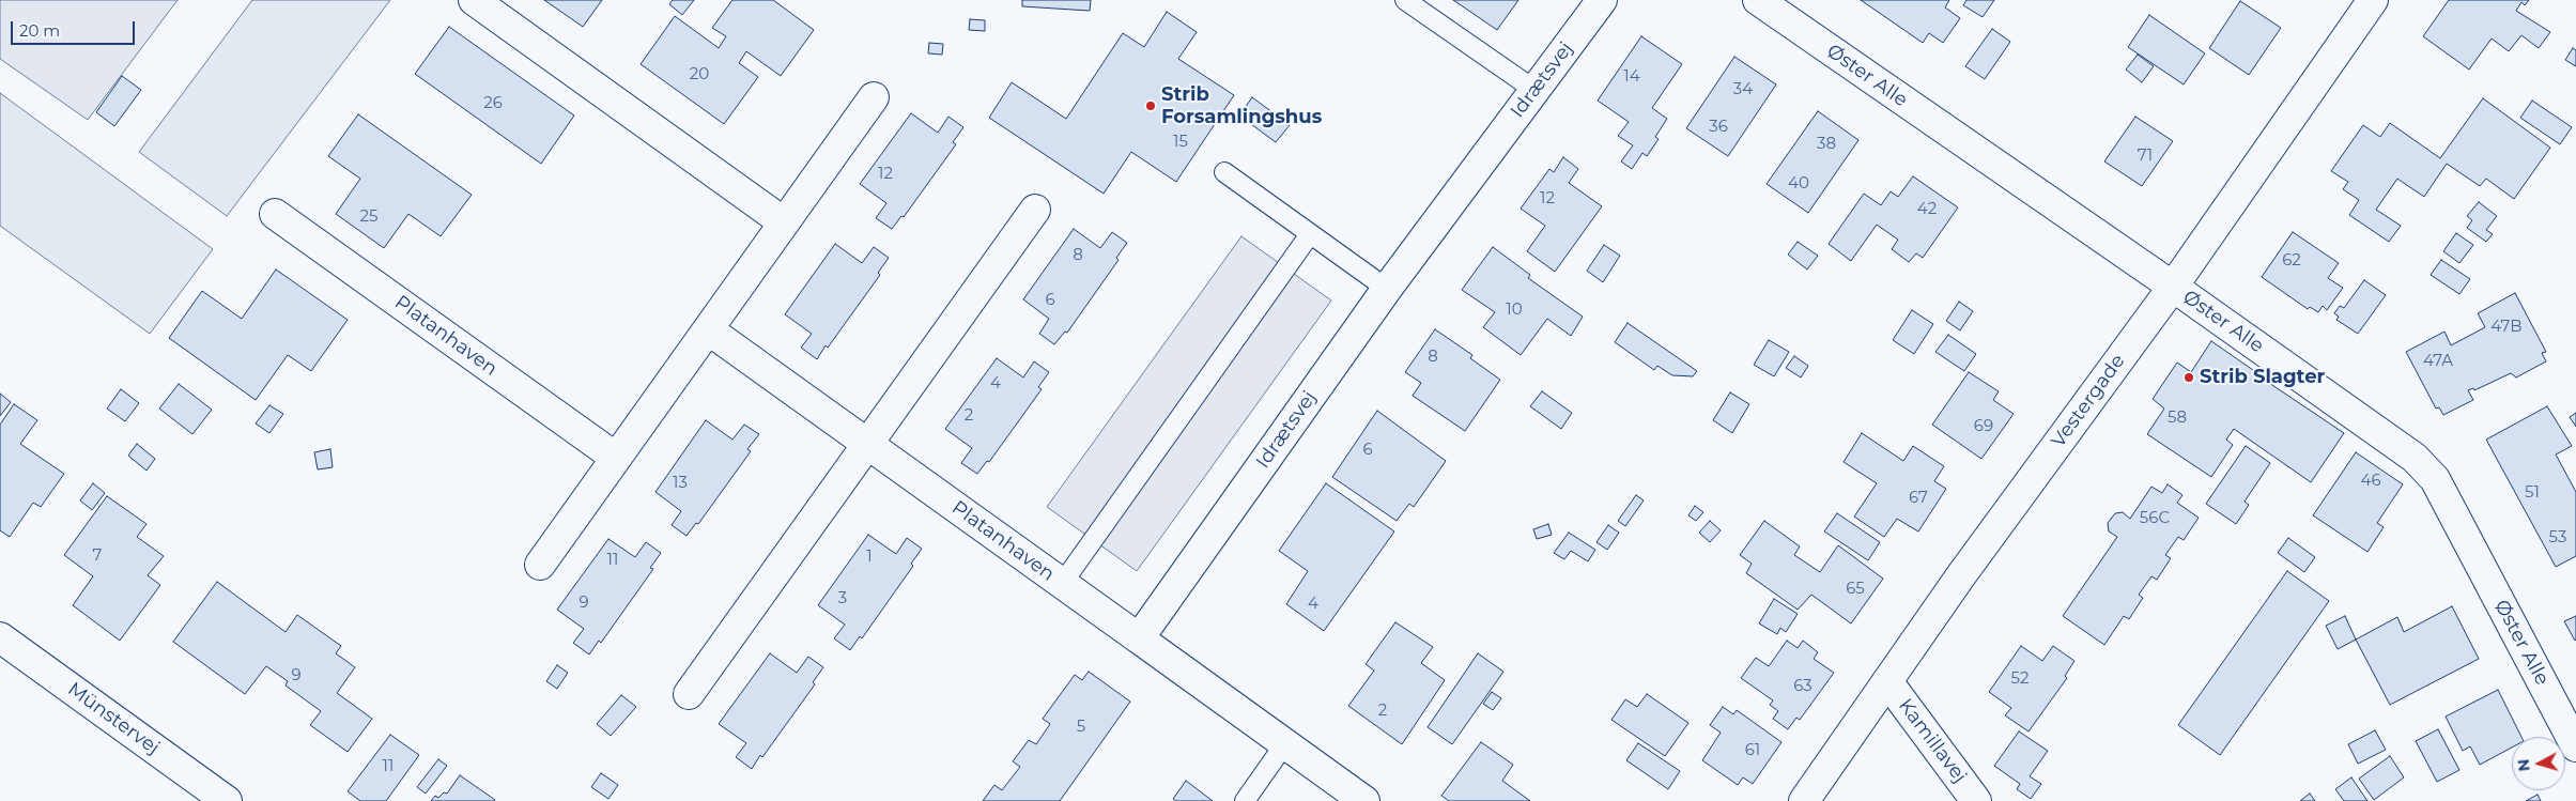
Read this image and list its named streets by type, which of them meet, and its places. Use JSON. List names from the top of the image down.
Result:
{
  "streets": {
    "street": [
      "Øster Alle",
      "Idrætsvej",
      "Platanhaven",
      "Vestergade",
      "Münstervej",
      "Kamillavej"
    ]
  },
  "crossings": [
    ["Øster Alle", "Vestergade"],
    ["Idrætsvej", "Platanhaven"],
    ["Vestergade", "Kamillavej"]
  ],
  "places": ["Strib Forsamlingshus", "Strib Slagter"],
  "house_numbers": [
    "20",
    "14",
    "34",
    "26",
    "36",
    "15",
    "38",
    "71",
    "12",
    "40",
    "12",
    "42",
    "25",
    "8",
    "62",
    "6",
    "10",
    "47B",
    "8",
    "47A",
    "4",
    "2",
    "58",
    "69",
    "6",
    "46",
    "13",
    "51",
    "67",
    "56C",
    "53",
    "7",
    "1",
    "11",
    "65",
    "3",
    "9",
    "4",
    "9",
    "52",
    "63",
    "2",
    "5",
    "61",
    "11"
  ],
  "scale_bar": "20 m",
  "north": "left"
}
